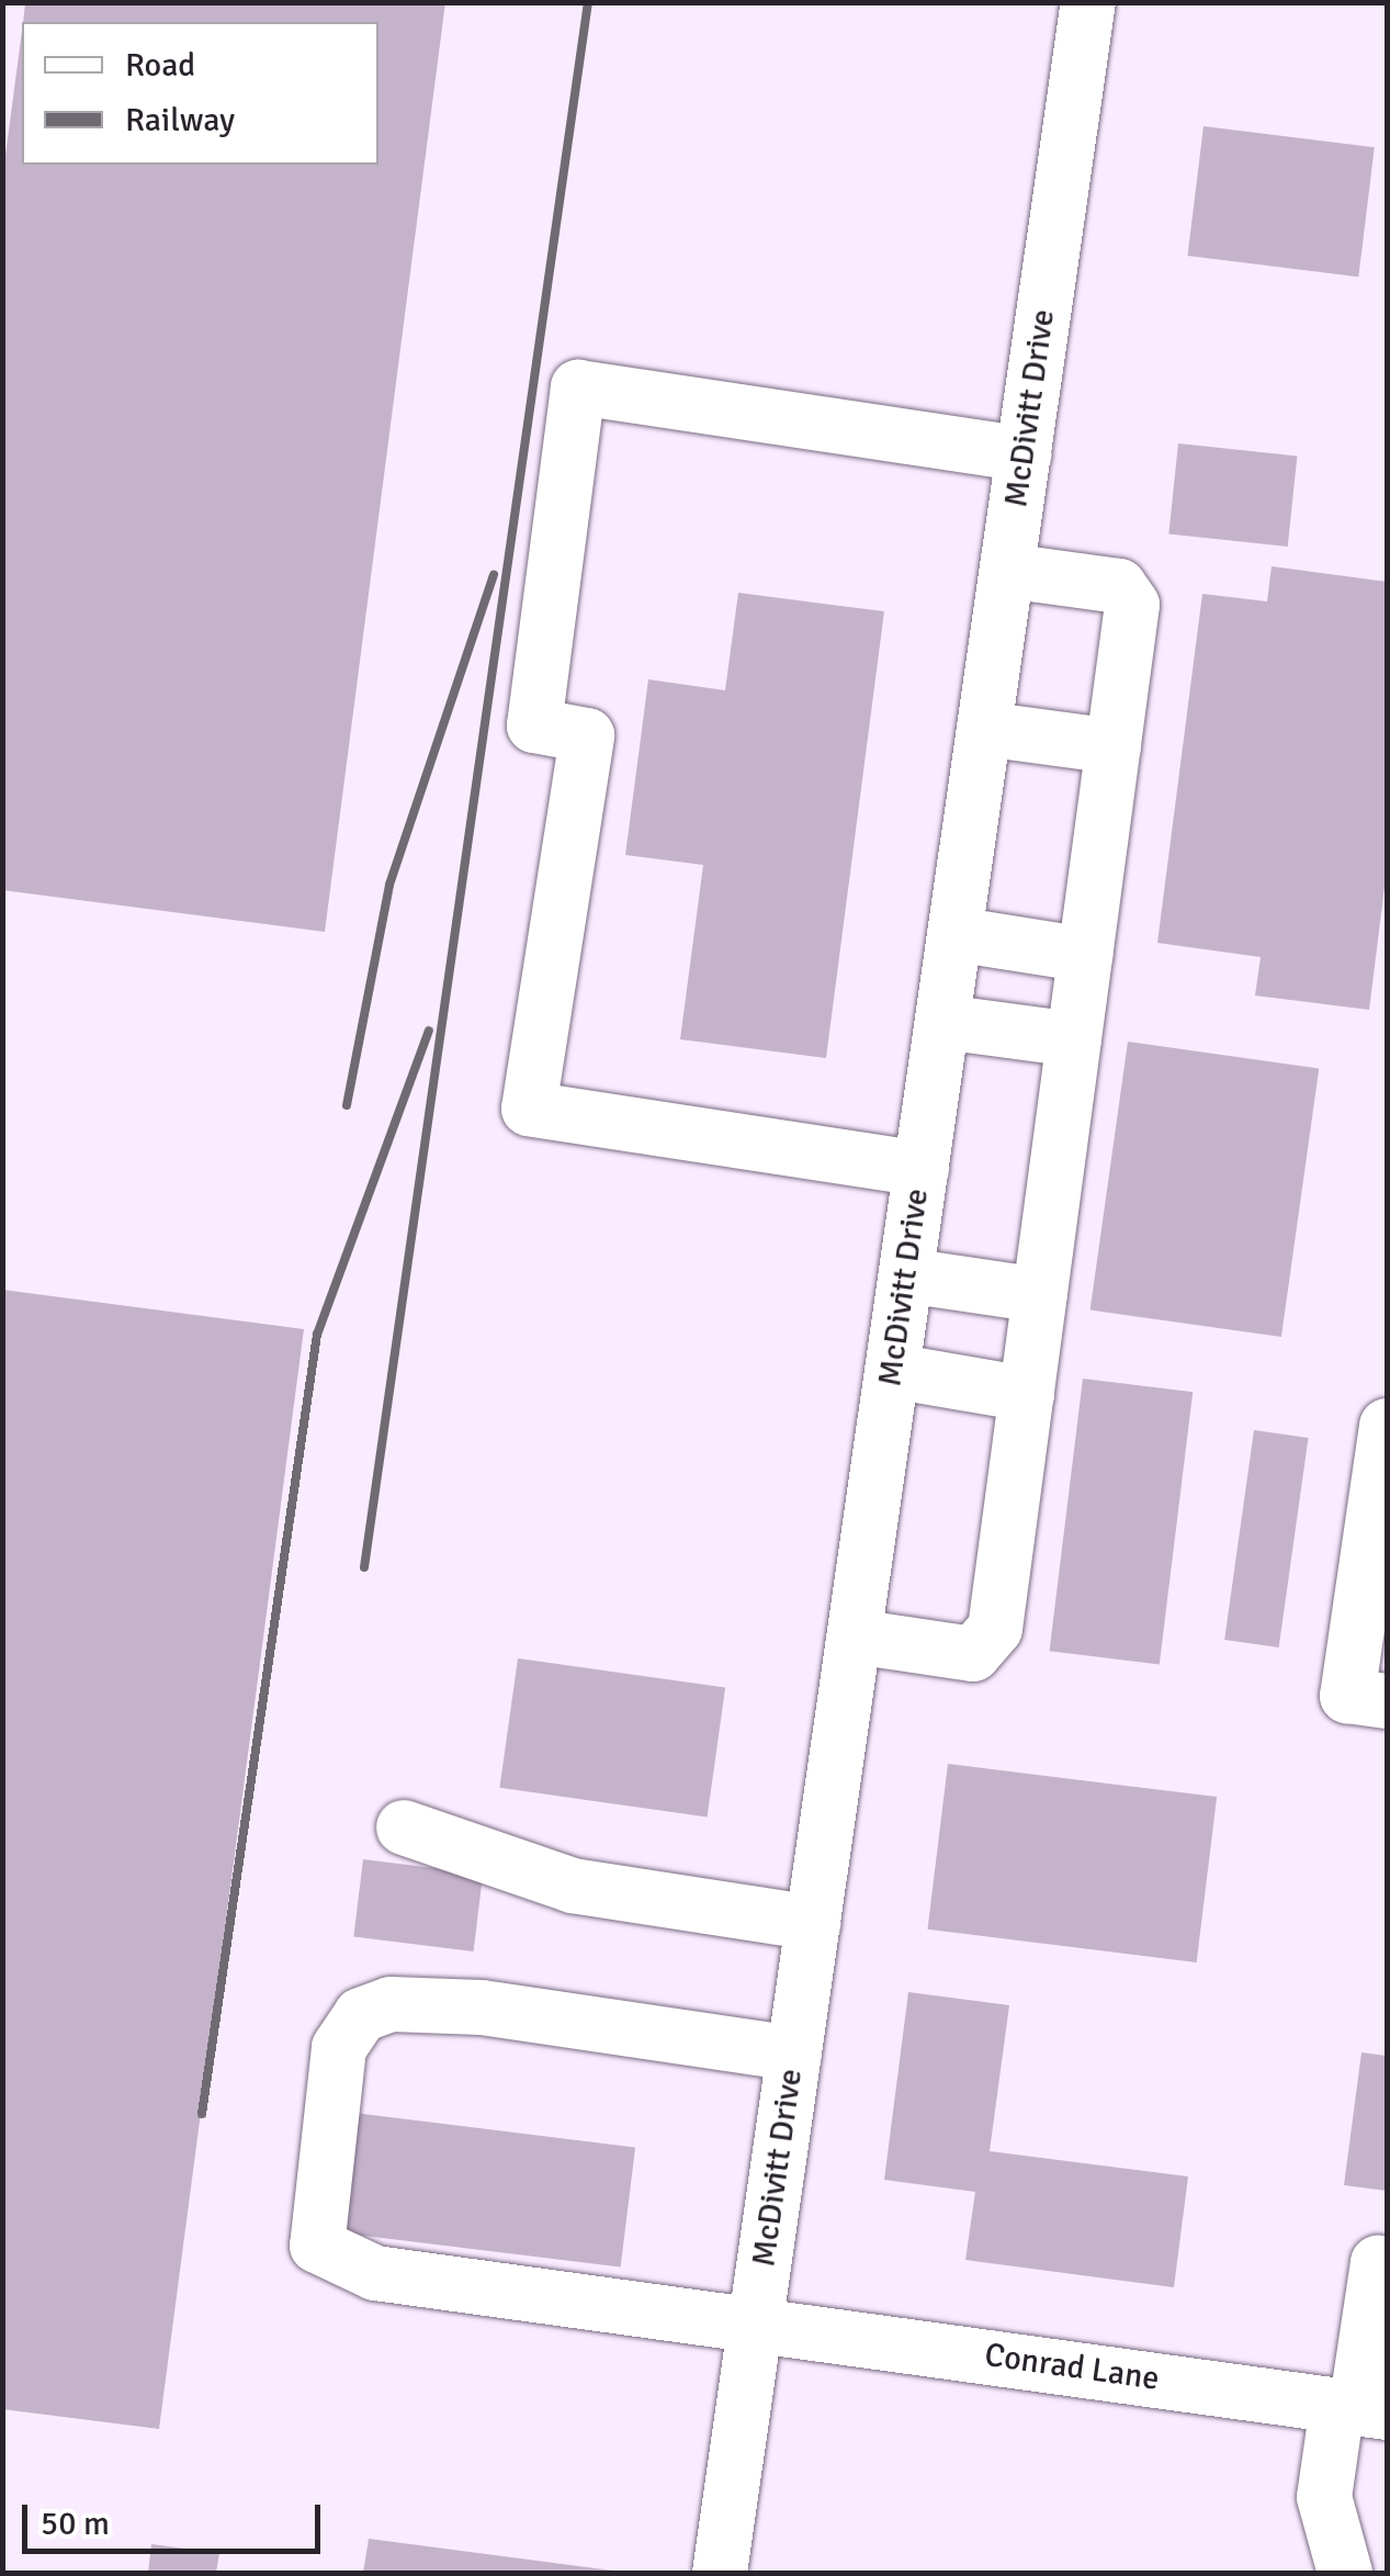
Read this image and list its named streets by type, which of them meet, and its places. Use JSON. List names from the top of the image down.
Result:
{
  "streets": {
    "street": ["McDivitt Drive", "Conrad Lane"]
  },
  "crossings": [
    ["McDivitt Drive", "Conrad Lane"]
  ],
  "legend": ["Road", "Railway"],
  "scale_bar": "50 m"
}
